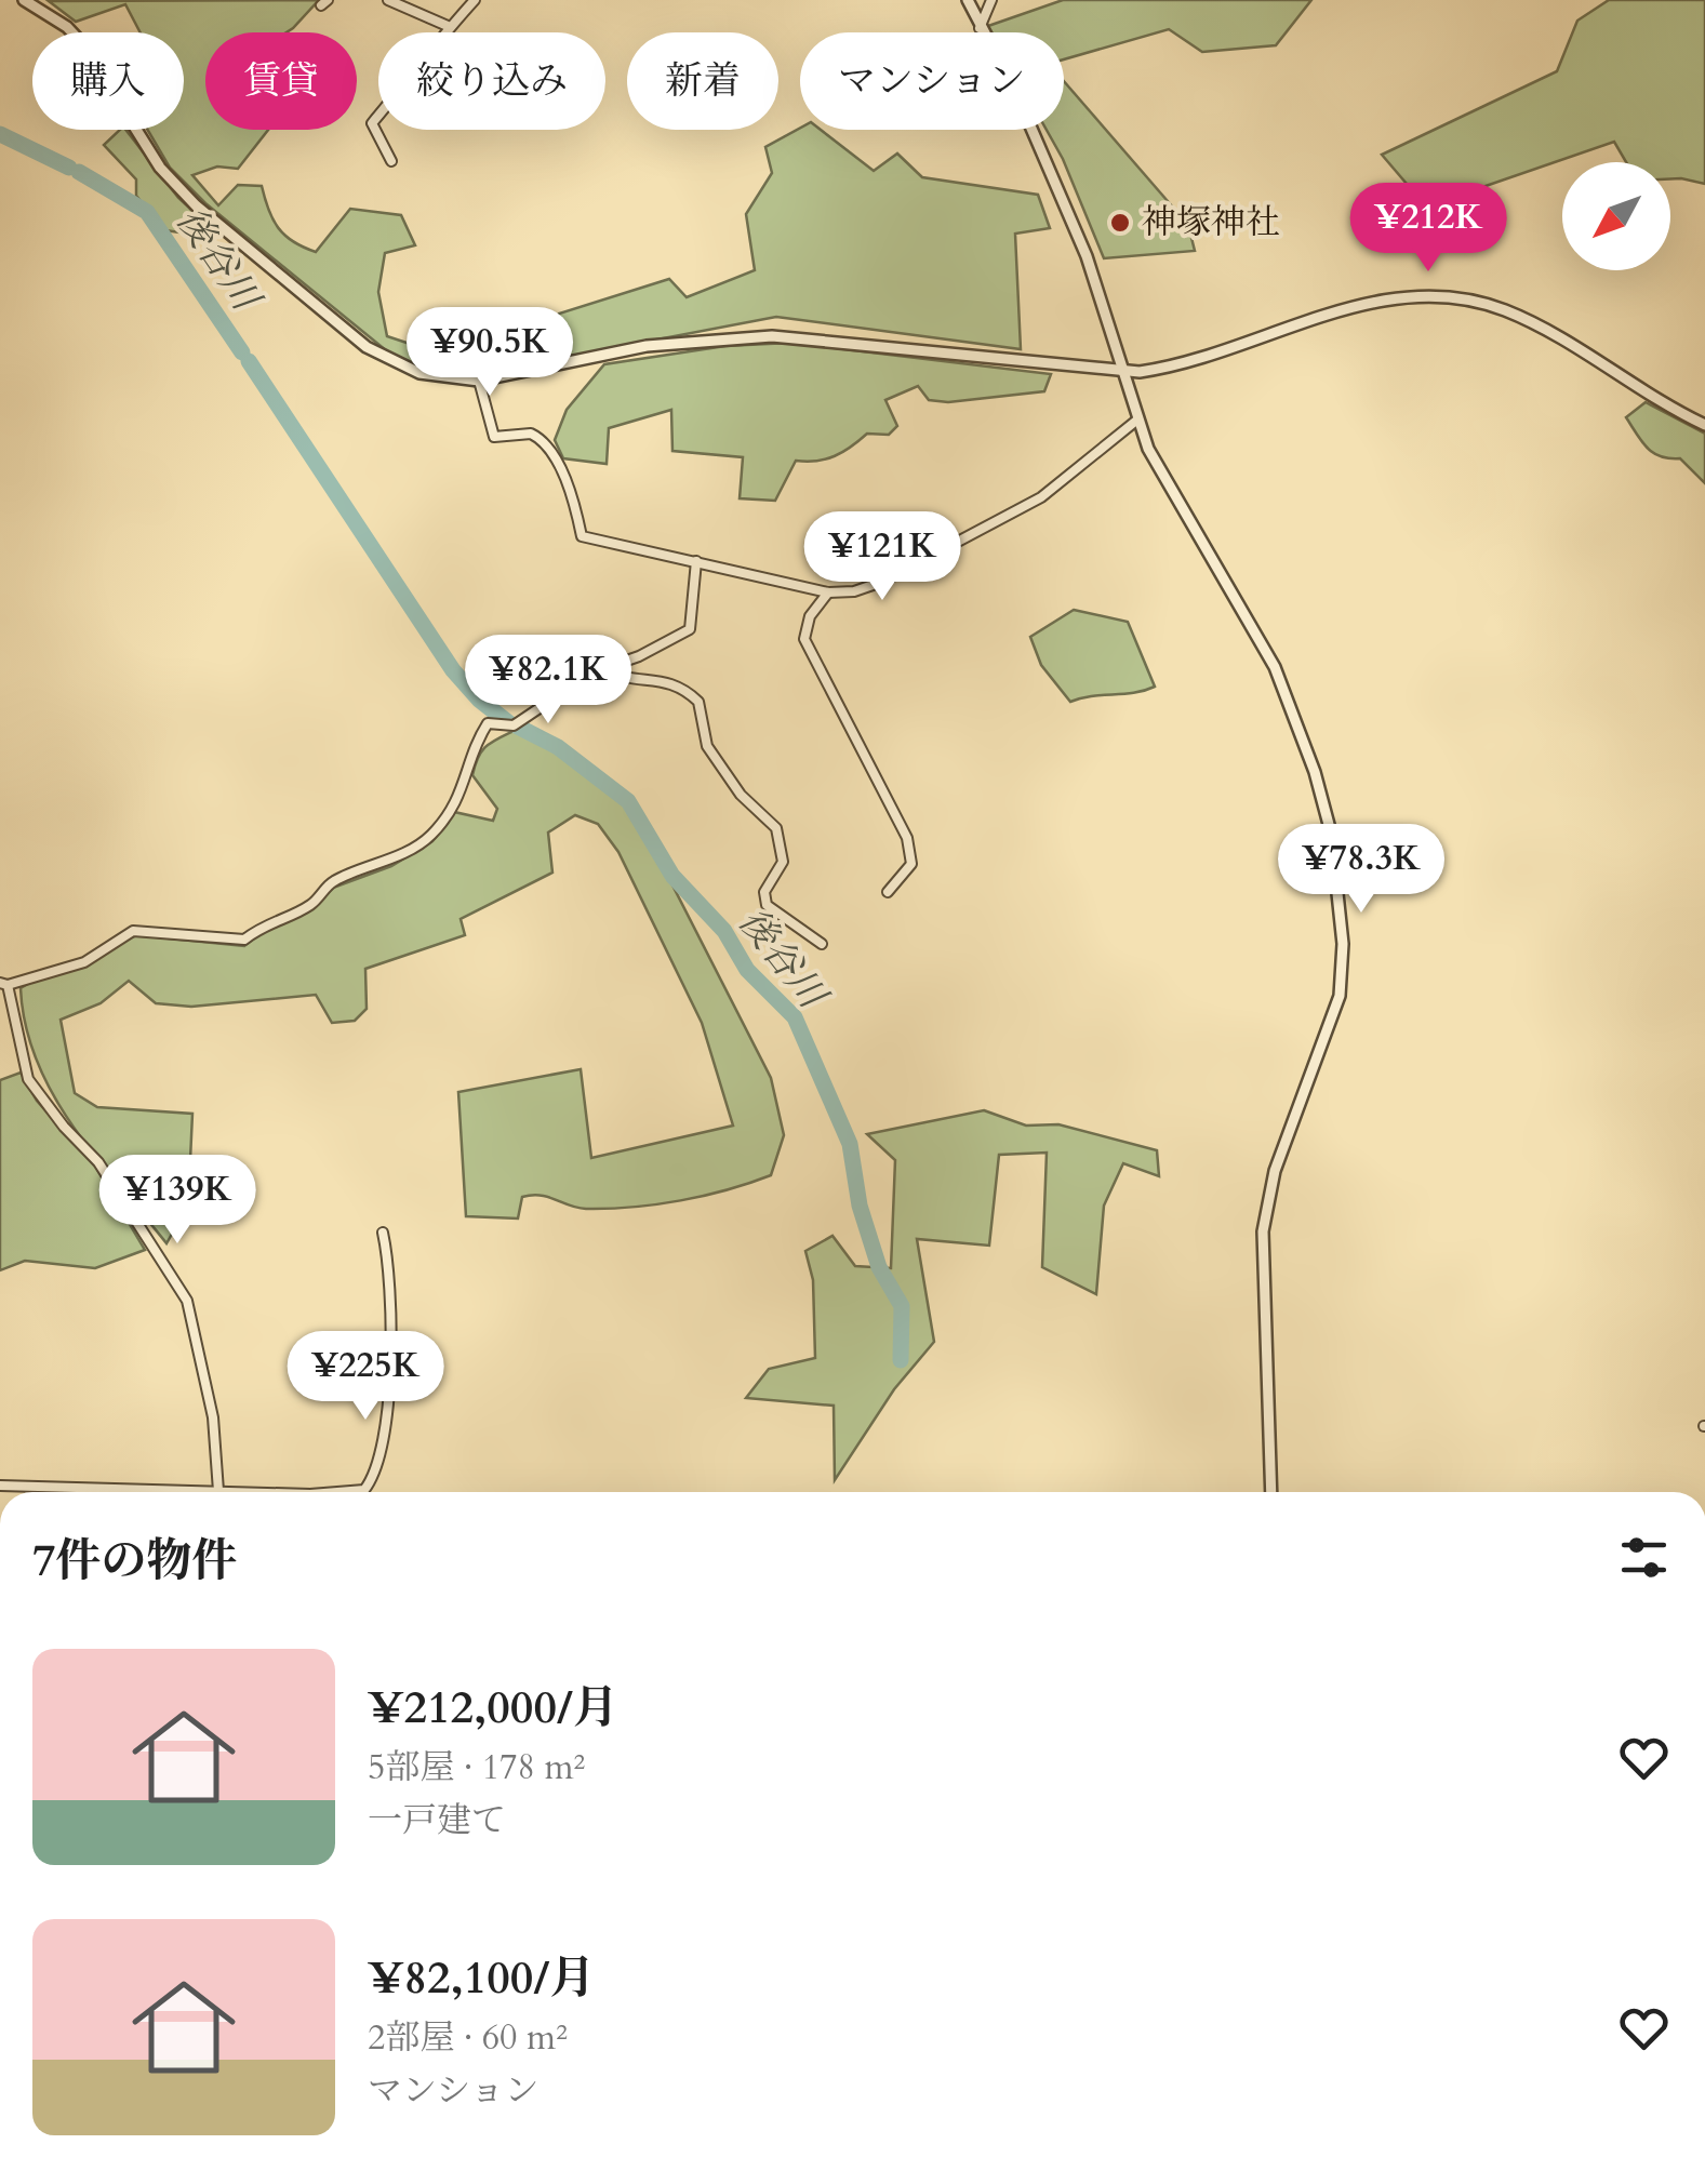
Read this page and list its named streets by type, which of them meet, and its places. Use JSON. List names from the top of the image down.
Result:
{
  "water": ["後谷川"],
  "places": ["神塚神社"],
  "north": "bottom left",
  "page": {
    "chip": [
      "購入",
      "賃貸",
      "絞り込み",
      "新着",
      "マンション"
    ],
    "price": [
      "¥212K",
      "¥90.5K",
      "¥121K",
      "¥82.1K",
      "¥78.3K",
      "¥139K",
      "¥225K"
    ],
    "heading": "7件の物件",
    "list": [
      {
        "name": "¥212,000/月",
        "note": "5部屋 · 178 m² · 一戸建て"
      },
      {
        "name": "¥82,100/月",
        "note": "2部屋 · 60 m² · マンション"
      }
    ]
  }
}
